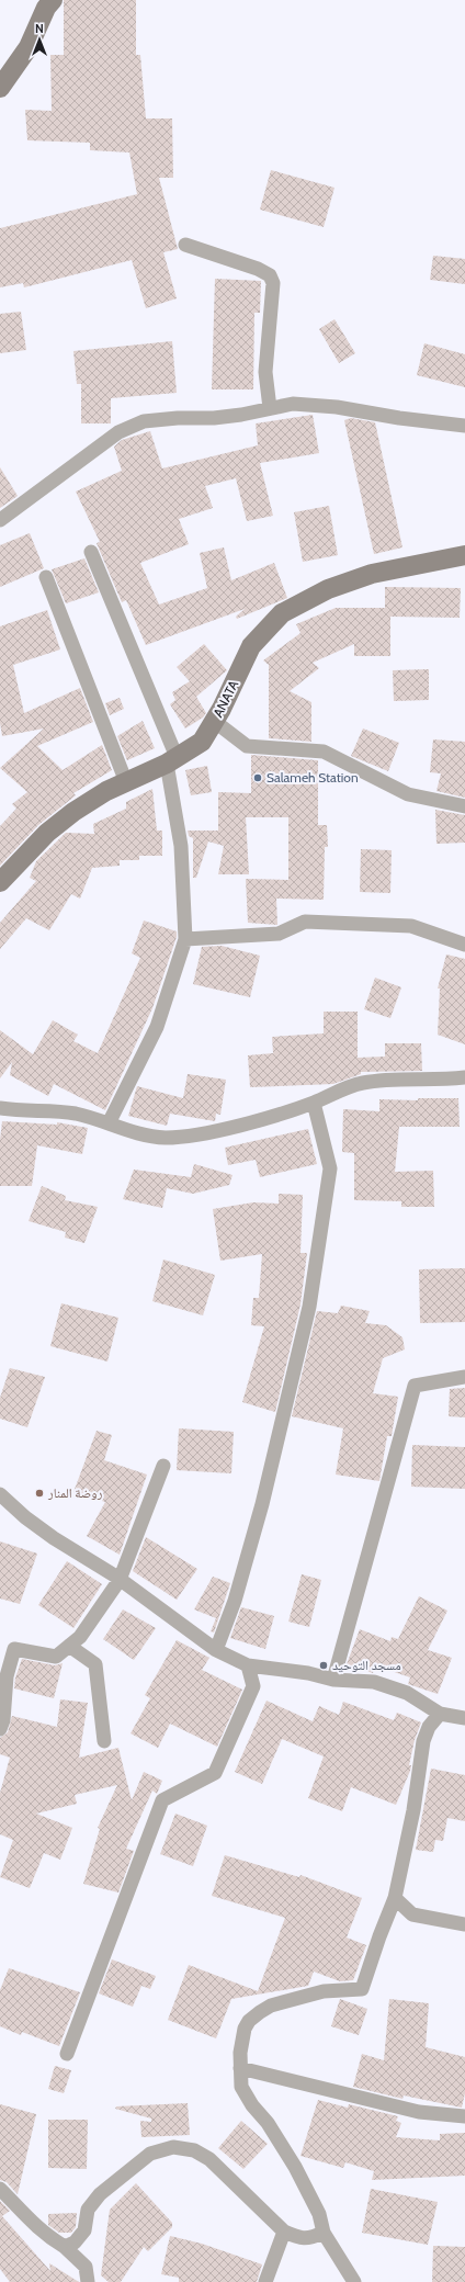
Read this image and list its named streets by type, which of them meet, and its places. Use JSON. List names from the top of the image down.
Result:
{
  "streets": {
    "street": ["ANATA"]
  },
  "places": ["Salameh Station", "روضة المنار", "مسجد التوحيد"],
  "north": "top"
}
